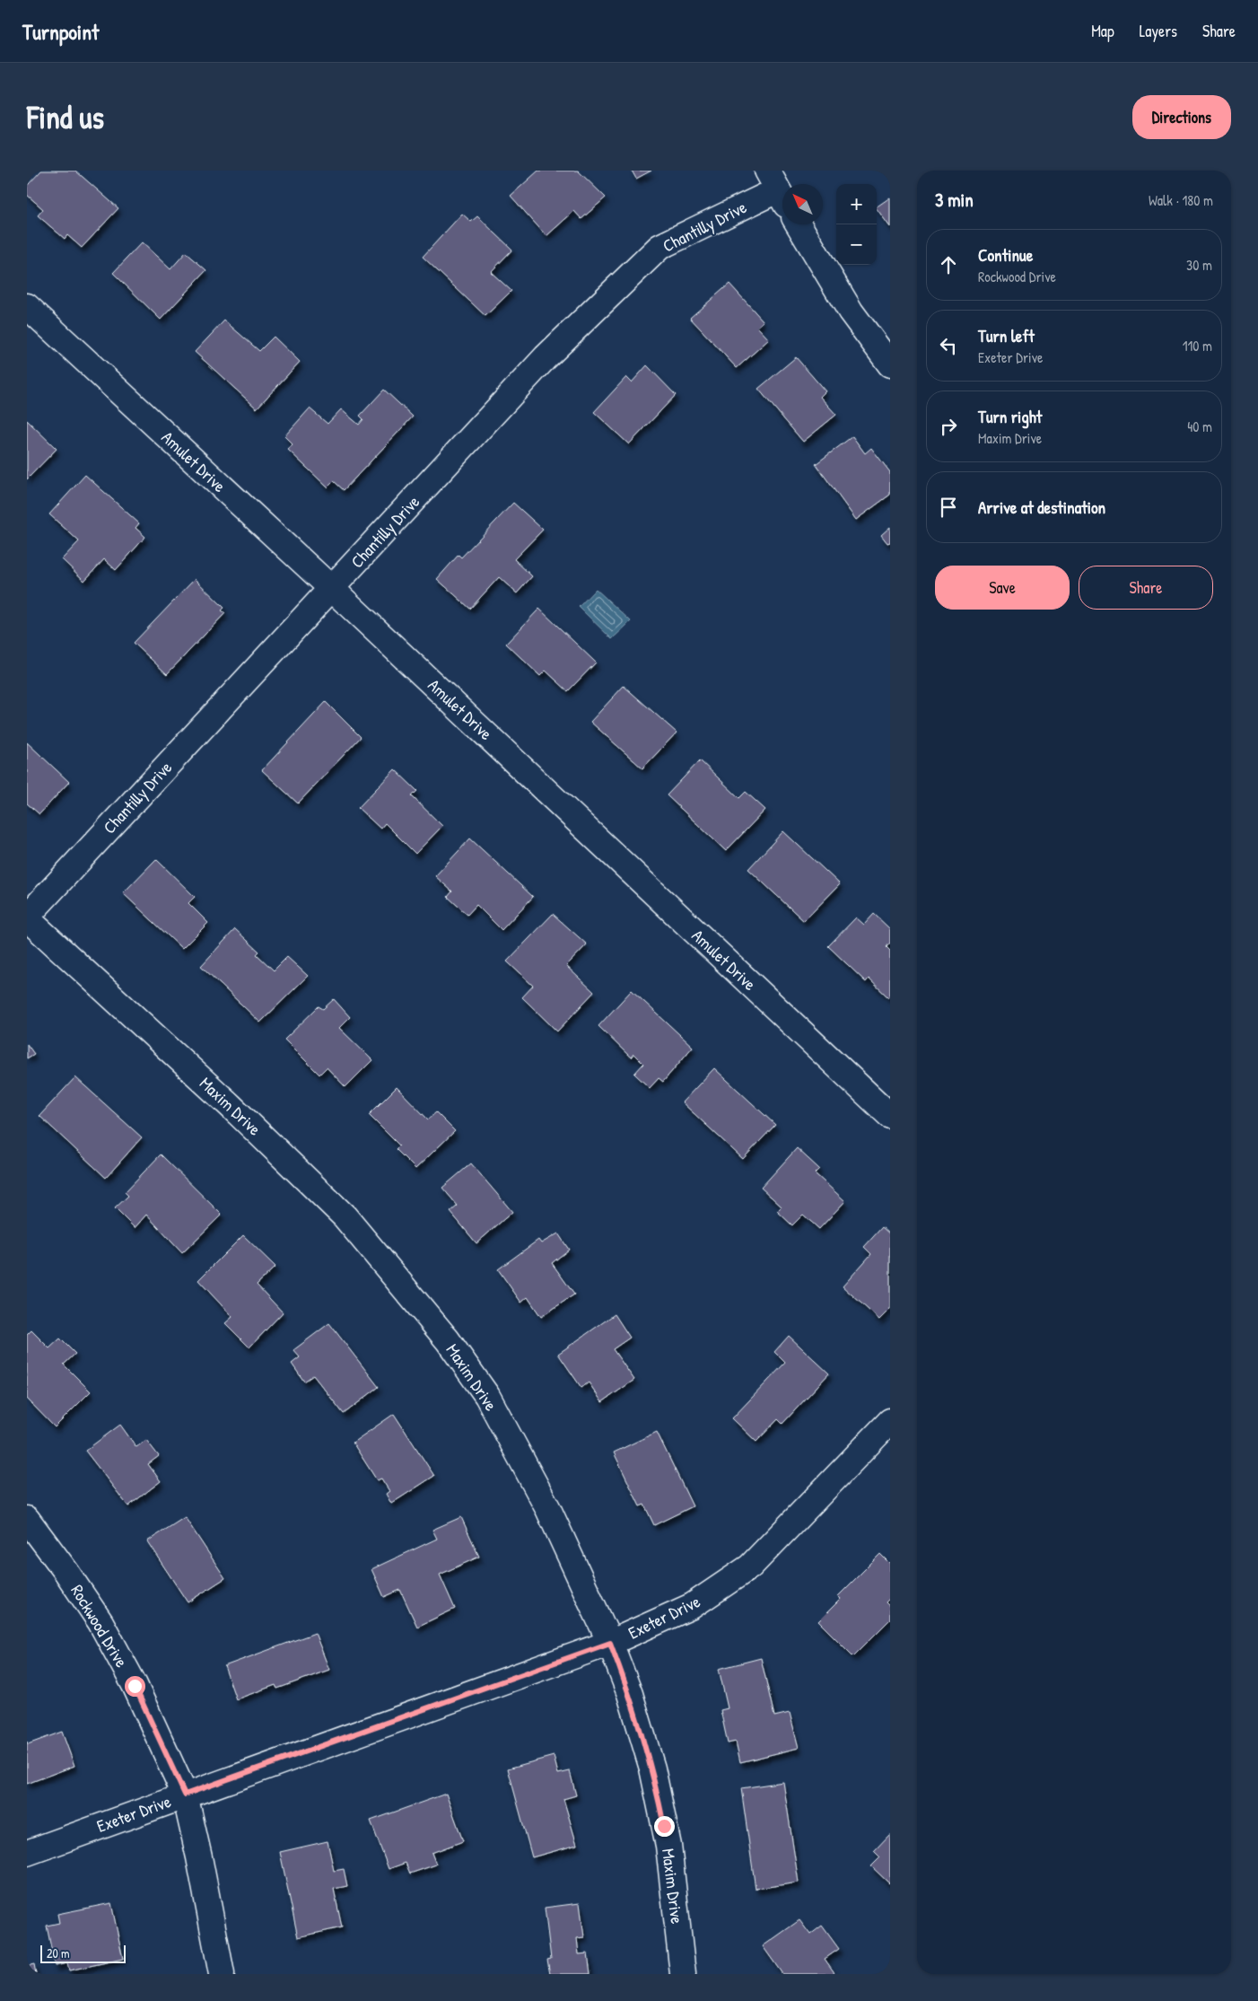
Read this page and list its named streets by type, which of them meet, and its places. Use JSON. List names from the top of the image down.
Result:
{
  "streets": {
    "street": [
      "Chantilly Drive",
      "Amulet Drive",
      "Maxim Drive",
      "Exeter Drive",
      "Rockwood Drive"
    ]
  },
  "crossings": [
    ["Chantilly Drive", "Amulet Drive"],
    ["Chantilly Drive", "Maxim Drive"],
    ["Maxim Drive", "Exeter Drive"],
    ["Exeter Drive", "Rockwood Drive"]
  ],
  "scale_bar": "20 m",
  "north": "top left",
  "page": {
    "header": "Turnpoint",
    "nav": ["Map", "Layers", "Share"],
    "buttons": [
      "Directions",
      ["Save", "Share"]
    ],
    "title": "Find us",
    "heading": ["3 min", "Walk · 180 m"],
    "map_buttons": ["+", "−"],
    "list": [
      ["Continue", "Rockwood Drive", "30 m"],
      ["Turn left", "Exeter Drive", "110 m"],
      ["Turn right", "Maxim Drive", "40 m"],
      "Arrive at destination"
    ],
    "scale": "20 m"
  }
}
